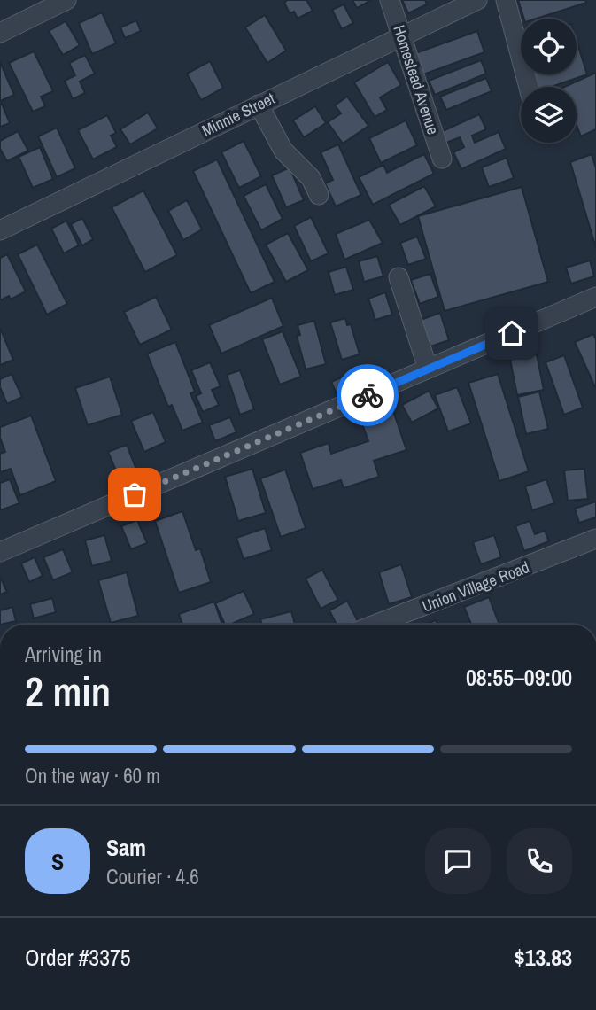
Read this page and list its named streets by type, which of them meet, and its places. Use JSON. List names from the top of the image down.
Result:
{
  "streets": {
    "street": ["Homestead Avenue", "Minnie Street", "Union Village Road"]
  },
  "crossings": [
    ["Homestead Avenue", "Minnie Street"]
  ],
  "page": {
    "heading": ["2 min", "Arriving in", "08:55–09:00"],
    "panel": [
      "Sam",
      "Courier · 4.6",
      "Order #3375",
      "$13.83"
    ],
    "bar": "On the way · 60 m",
    "round": "S"
  }
}
